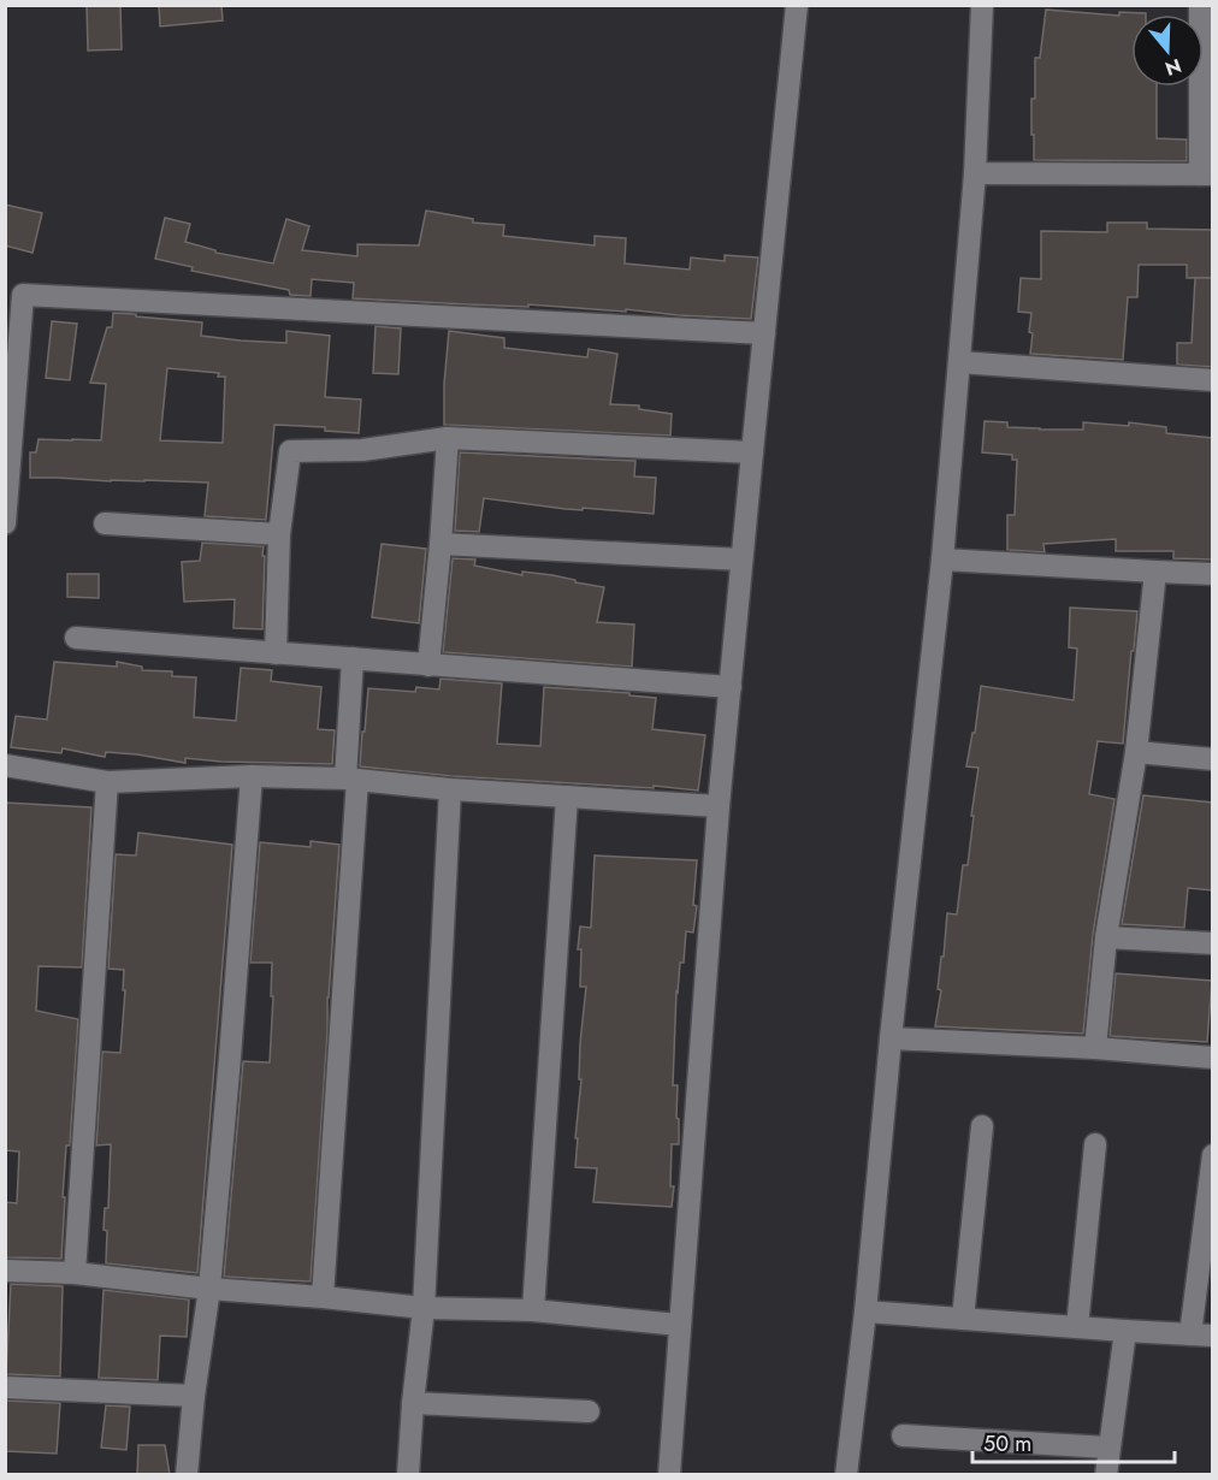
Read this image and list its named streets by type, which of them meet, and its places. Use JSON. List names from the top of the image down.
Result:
{
  "scale_bar": "50 m",
  "north": "bottom"
}
